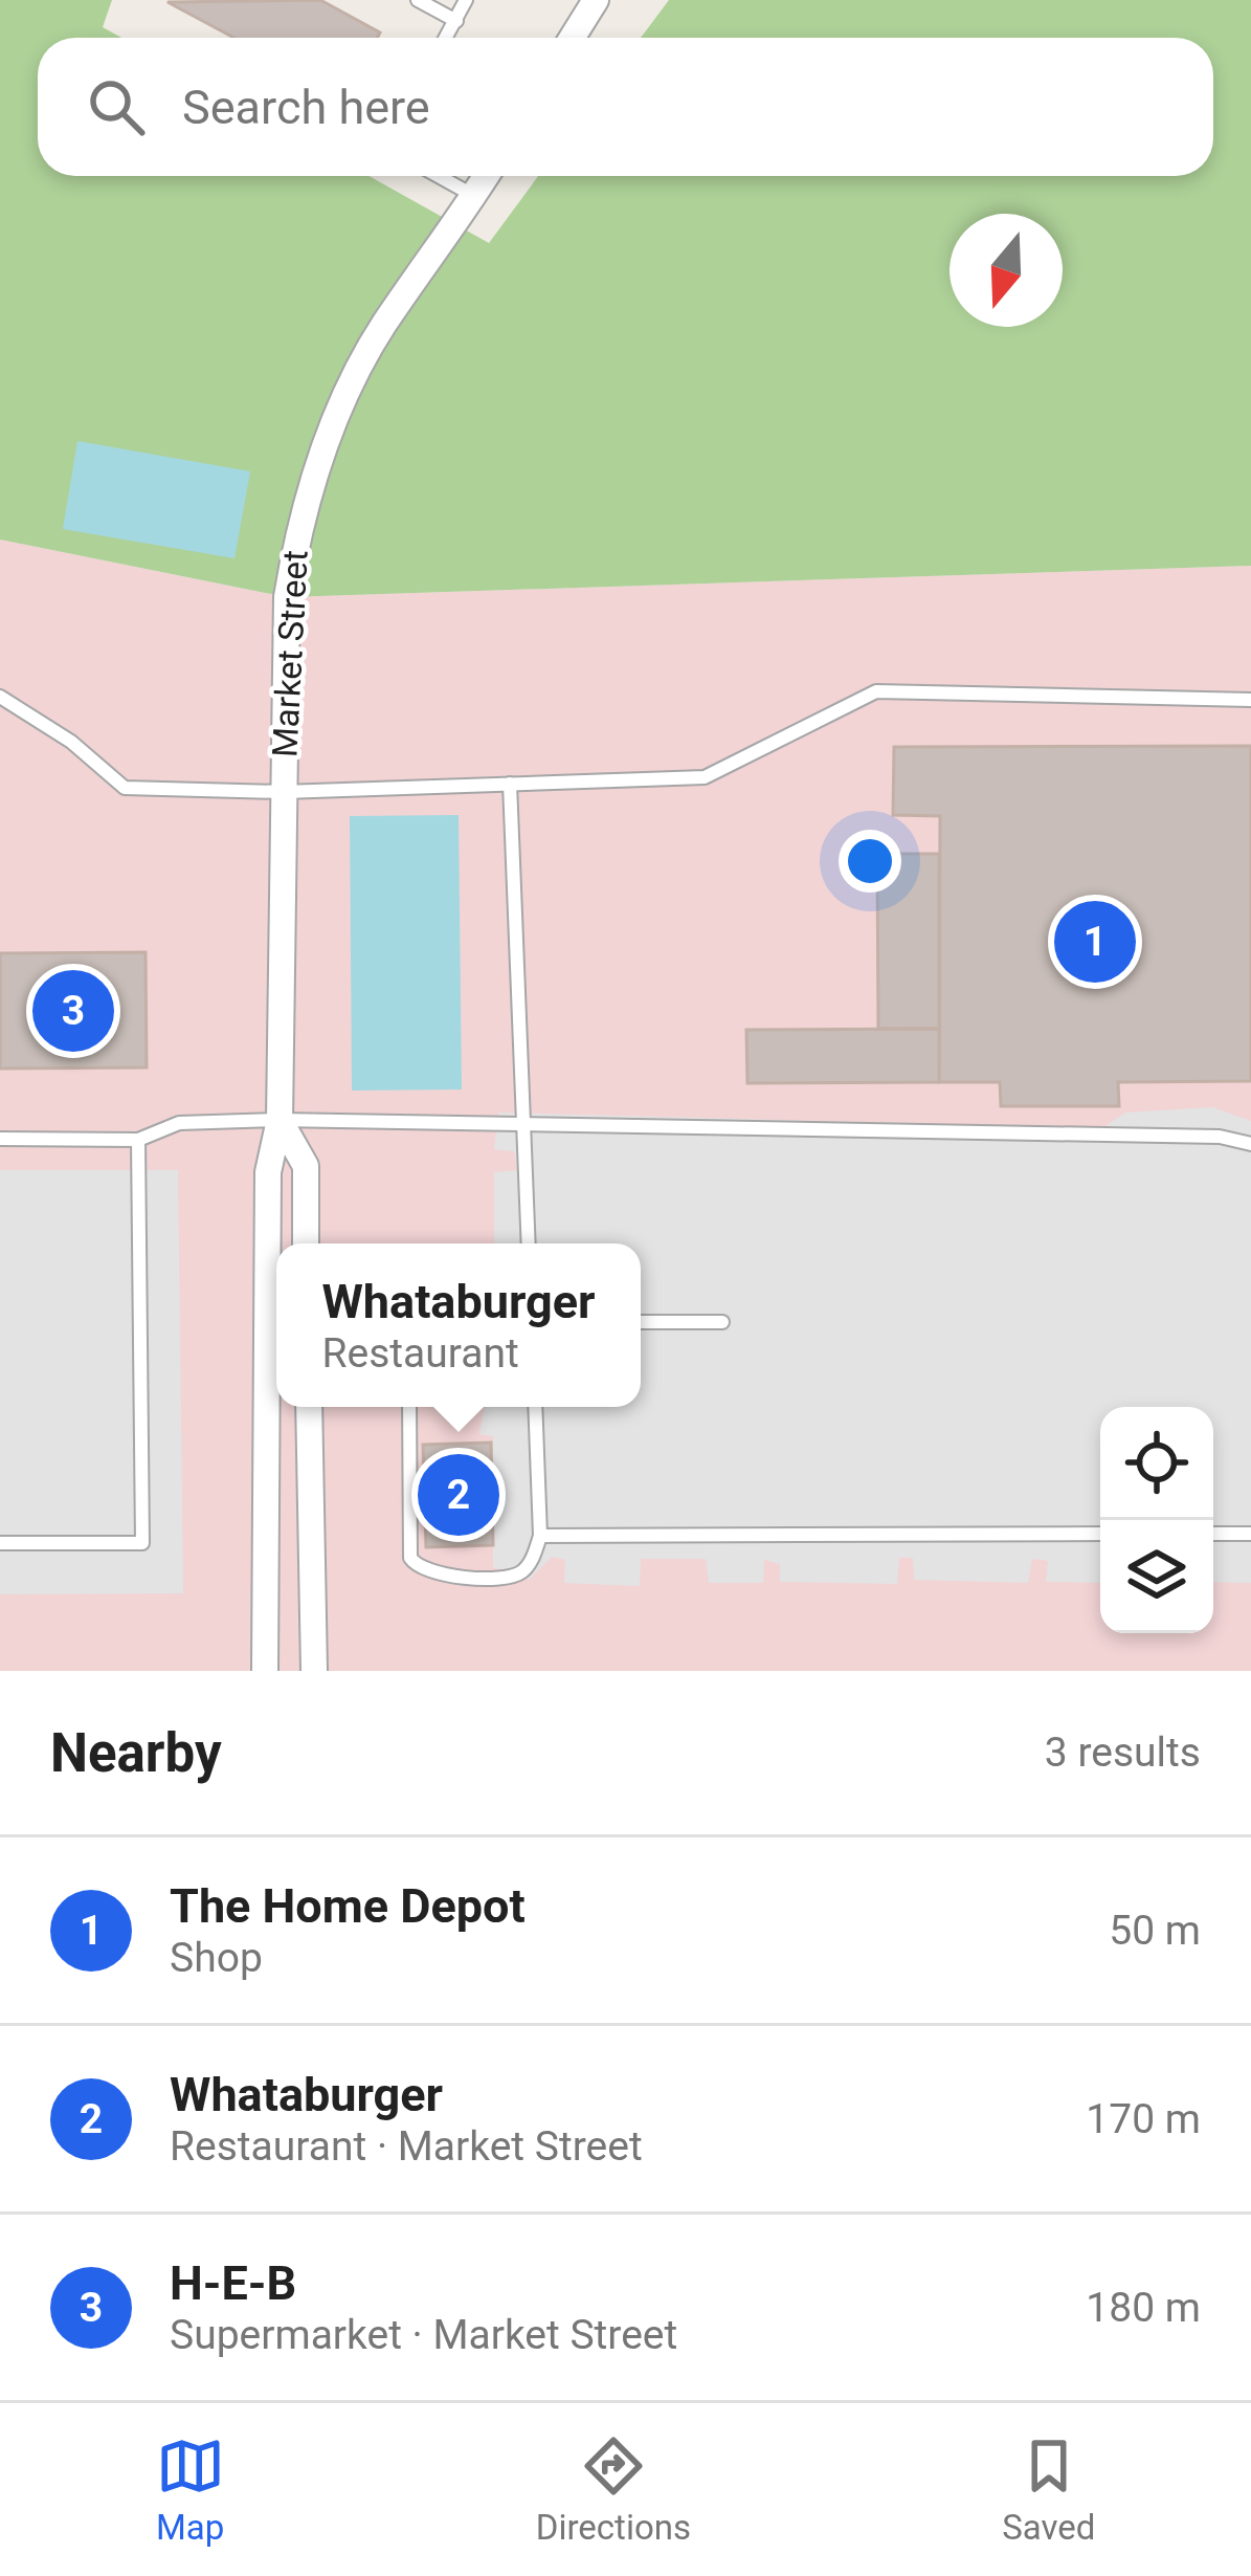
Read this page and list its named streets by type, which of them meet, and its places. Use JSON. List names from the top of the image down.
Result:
{
  "streets": {
    "street": ["Market Street"]
  },
  "north": "bottom",
  "page": {
    "search": "Search here",
    "pins": ["1", "3", "2"],
    "popup": ["Whataburger", "Restaurant"],
    "heading": ["Nearby", "3 results"],
    "list": [
      {
        "mark": "1",
        "name": "The Home Depot",
        "note": "Shop",
        "value": "50 m"
      },
      {
        "mark": "2",
        "name": "Whataburger",
        "note": "Restaurant · Market Street",
        "value": "170 m"
      },
      {
        "mark": "3",
        "name": "H-E-B",
        "note": "Supermarket · Market Street",
        "value": "180 m"
      }
    ],
    "nav": ["Map", "Directions", "Saved"]
  }
}
